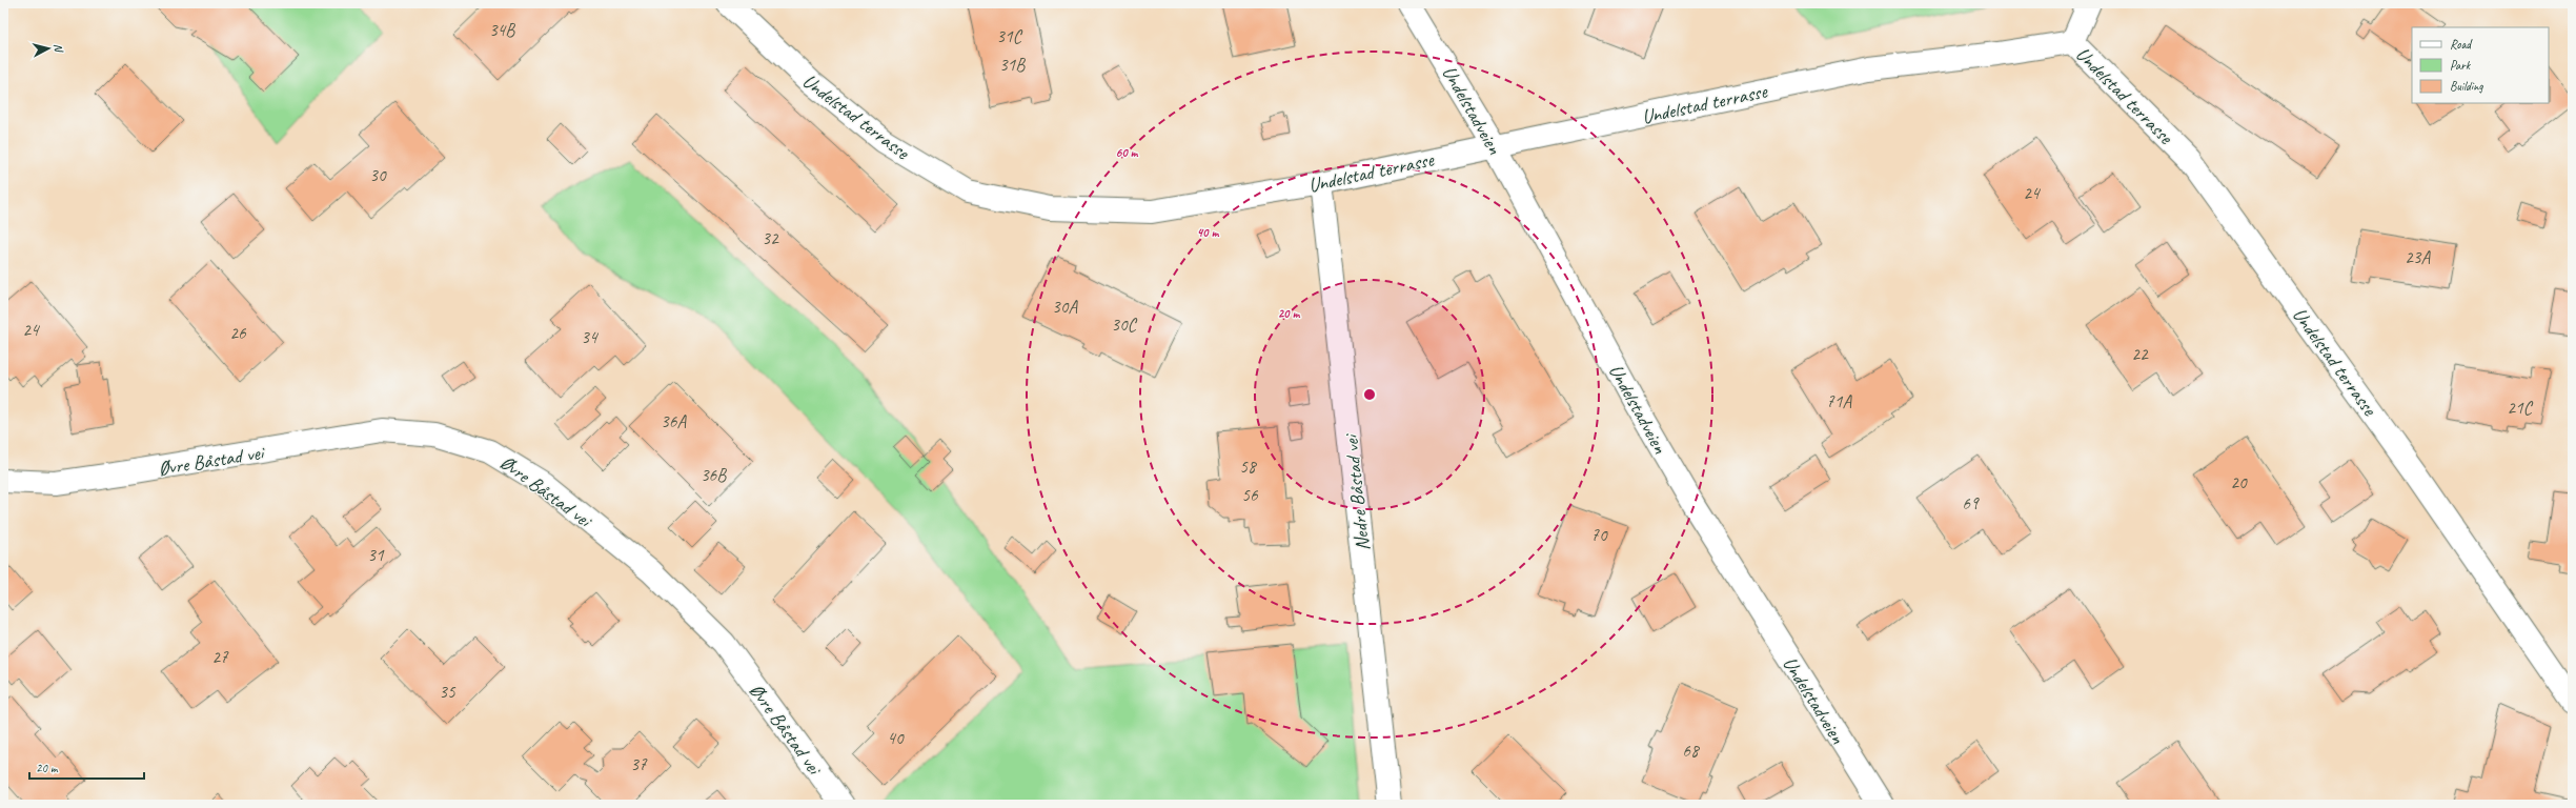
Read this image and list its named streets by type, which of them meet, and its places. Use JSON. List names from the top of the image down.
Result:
{
  "streets": {
    "street": [
      "Undelstad terrasse",
      "Undelstadveien",
      "Øvre Båstad vei",
      "Nedre Båstad vei"
    ]
  },
  "crossings": [
    ["Undelstad terrasse", "Undelstadveien"],
    ["Undelstad terrasse", "Nedre Båstad vei"]
  ],
  "house_numbers": [
    "34B",
    "31C",
    "31B",
    "30",
    "24",
    "32",
    "23A",
    "30A",
    "30C",
    "24",
    "26",
    "34",
    "22",
    "71A",
    "21C",
    "36A",
    "58",
    "36B",
    "20",
    "56",
    "69",
    "70",
    "31",
    "27",
    "35",
    "40",
    "68",
    "37"
  ],
  "legend": ["Road", "Park", "Building"],
  "scale_bar": "20 m",
  "north": "right",
  "rings": ["60 m", "40 m", "20 m"]
}
